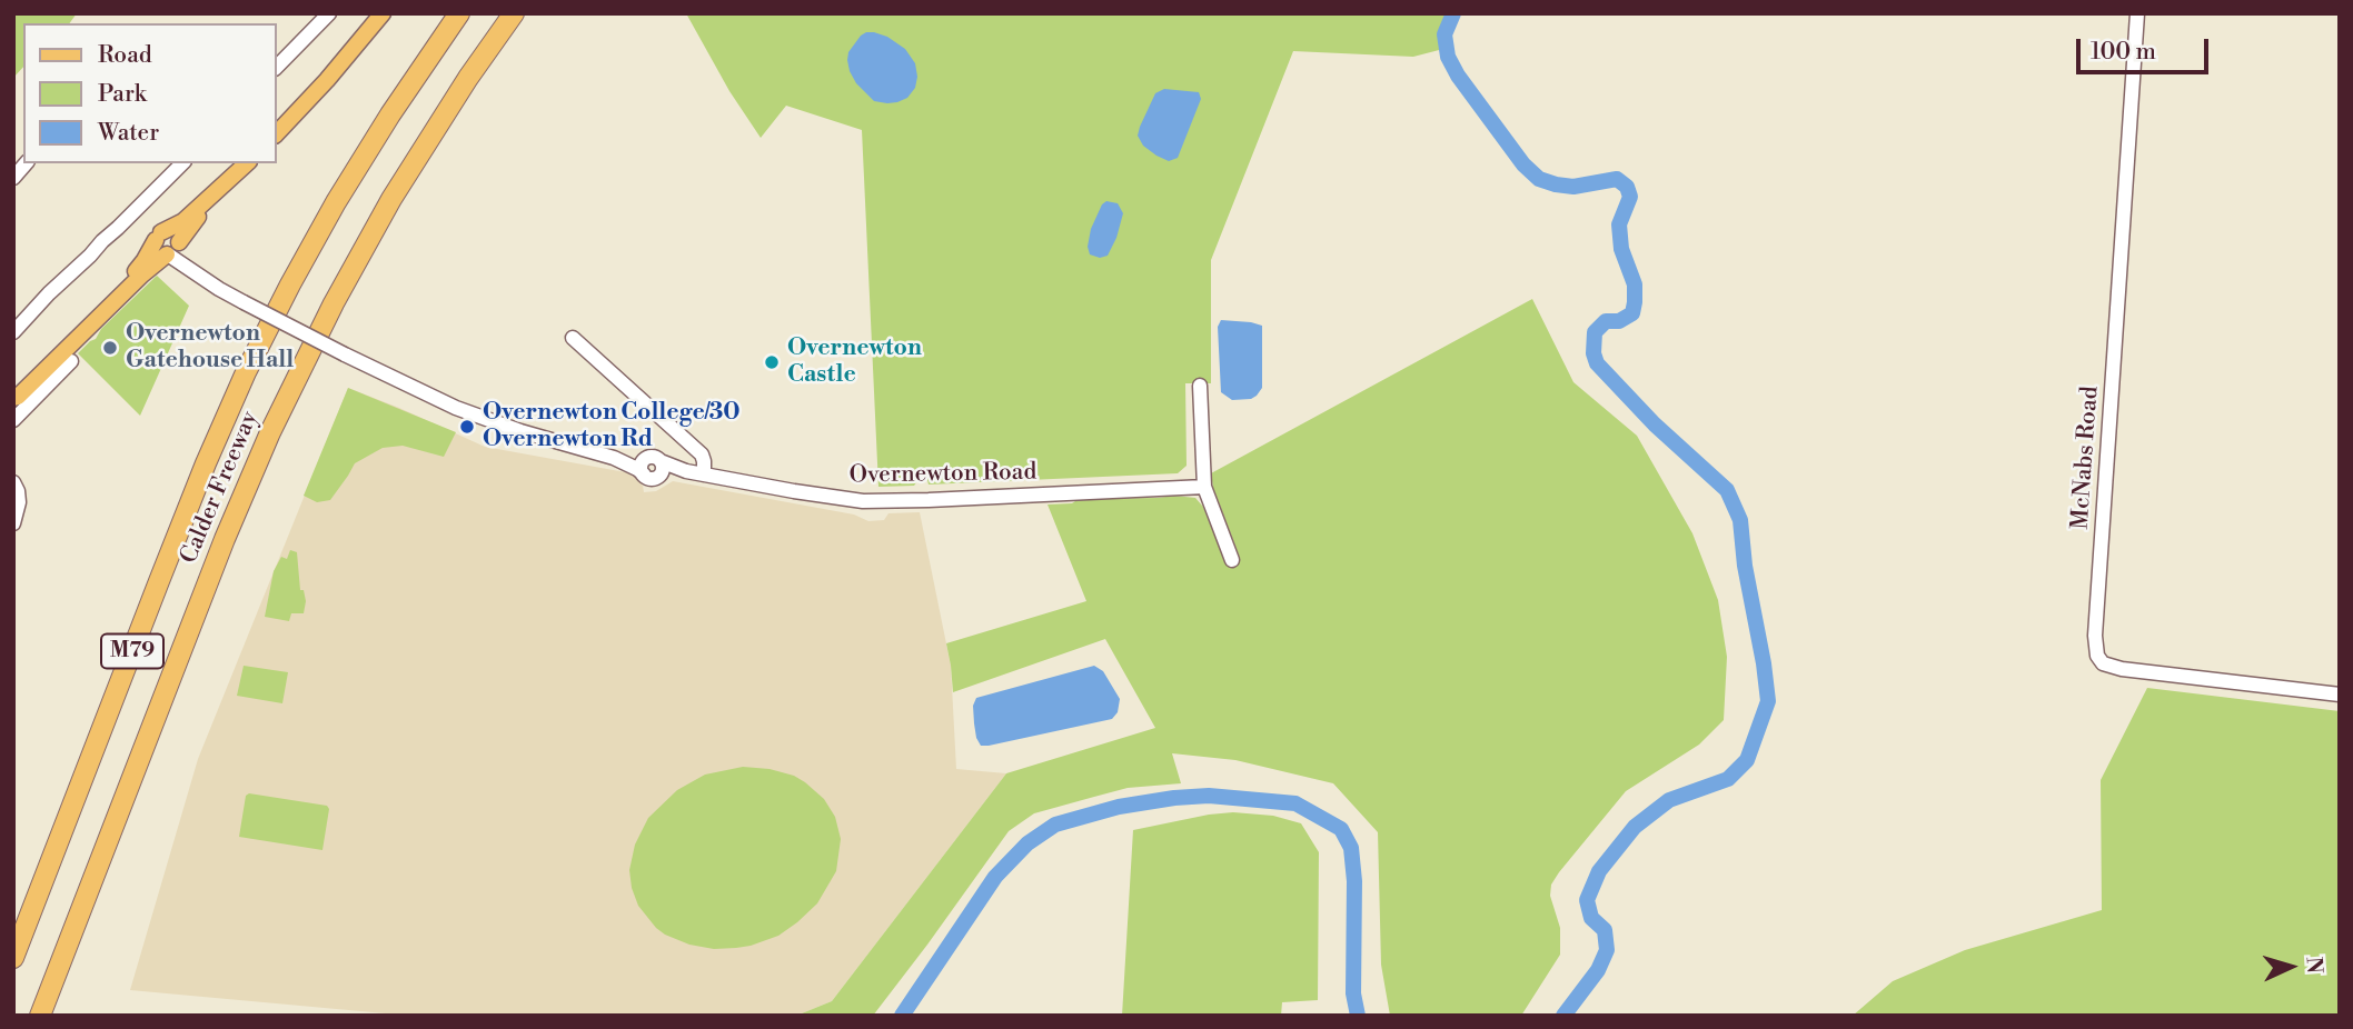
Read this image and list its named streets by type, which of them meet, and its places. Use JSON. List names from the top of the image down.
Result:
{
  "streets": {
    "highway": ["Calder Freeway", "M79"],
    "street": ["McNabs Road", "Overnewton Road"]
  },
  "places": ["Overnewton Gatehouse Hall", "Overnewton Castle", "Overnewton College/30 Overnewton Rd"],
  "legend": ["Road", "Park", "Water"],
  "scale_bar": "100 m",
  "north": "right"
}
